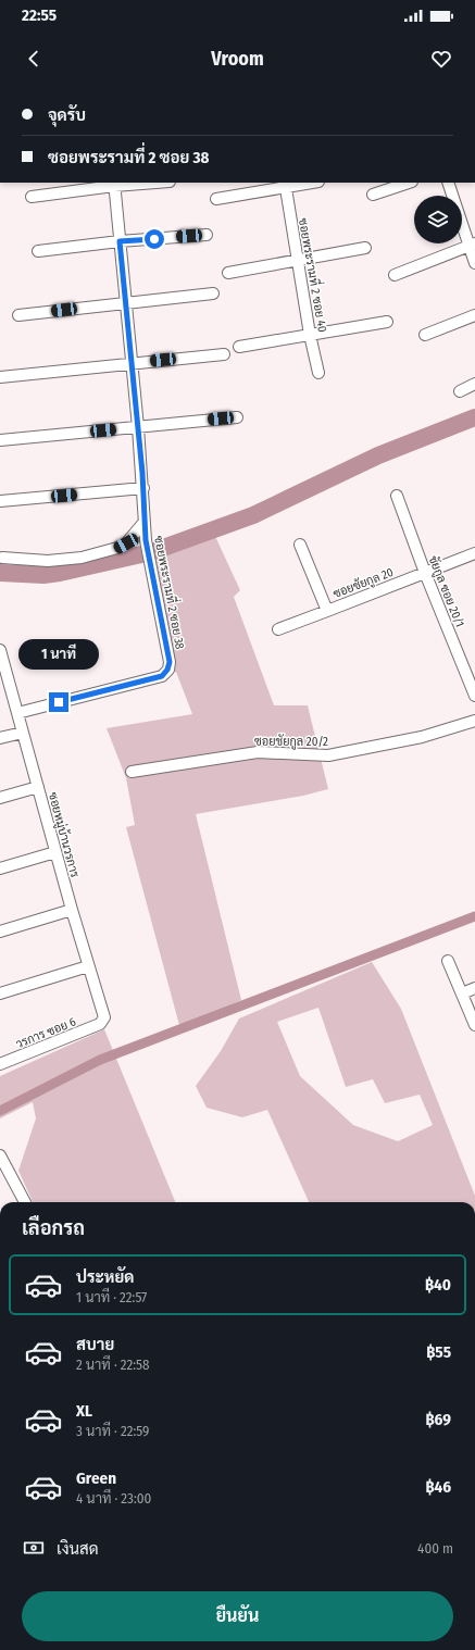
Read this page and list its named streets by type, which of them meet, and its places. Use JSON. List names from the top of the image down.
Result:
{
  "streets": {
    "street": [
      "ซอยพระรามที่ 2 ซอย 40",
      "ซอยชัยกูล 20",
      "ชัยกูล ซอย 20/1",
      "ซอยพระรามที่ 2 ซอย 38",
      "ซอยชัยกูล 20/2",
      "ซอยหมู่บ้านวรการ",
      "วรการ ซอย 6"
    ]
  },
  "crossings": [
    ["ซอยชัยกูล 20", "ชัยกูล ซอย 20/1"],
    ["ซอยพระรามที่ 2 ซอย 38", "ซอยหมู่บ้านวรการ"],
    ["ซอยหมู่บ้านวรการ", "วรการ ซอย 6"]
  ],
  "page": {
    "status": "22:55",
    "header": "Vroom",
    "banner": ["จุดรับ", "ซอยพระรามที่ 2 ซอย 38"],
    "bubble": "1 นาที",
    "heading": "เลือกรถ",
    "list": [
      {
        "name": "ประหยัด",
        "note": "1 นาที · 22:57",
        "value": "฿40"
      },
      {
        "name": "สบาย",
        "note": "2 นาที · 22:58",
        "value": "฿55"
      },
      {
        "name": "XL",
        "note": "3 นาที · 22:59",
        "value": "฿69"
      },
      {
        "name": "Green",
        "note": "4 นาที · 23:00",
        "value": "฿46"
      }
    ],
    "pay": ["เงินสด", "400 m"],
    "buttons": "ยืนยัน"
  }
}
